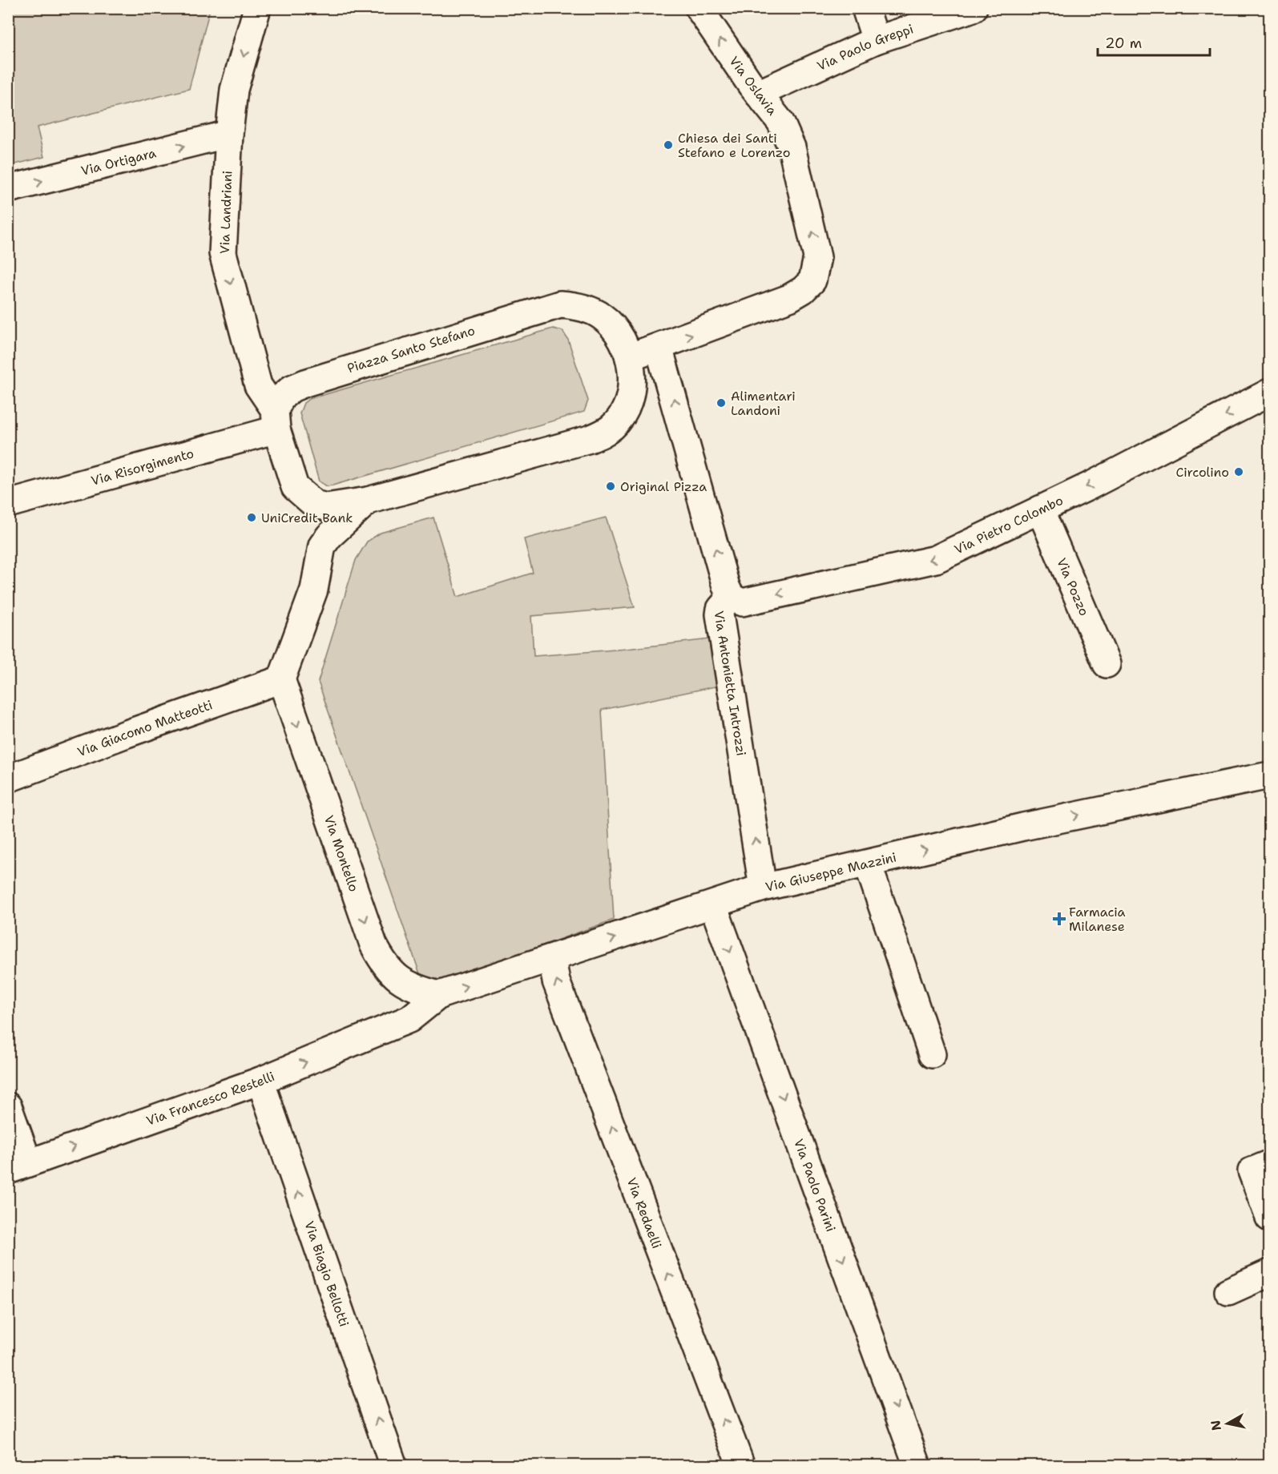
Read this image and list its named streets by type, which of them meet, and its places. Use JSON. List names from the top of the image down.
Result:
{
  "streets": {
    "street": [
      "Via Paolo Greppi",
      "Via Oslavia",
      "Via Ortigara",
      "Via Landriani",
      "Piazza Santo Stefano",
      "Via Risorgimento",
      "Via Pietro Colombo",
      "Via Pozzo",
      "Via Antonietta Introzzi",
      "Via Giacomo Matteotti",
      "Via Montello",
      "Via Giuseppe Mazzini",
      "Via Francesco Restelli",
      "Via Paolo Parini",
      "Via Redaelli",
      "Via Biagio Bellotti"
    ]
  },
  "crossings": [
    ["Via Paolo Greppi", "Via Oslavia"],
    ["Via Oslavia", "Via Antonietta Introzzi"],
    ["Via Ortigara", "Via Landriani"],
    ["Via Landriani", "Piazza Santo Stefano"],
    ["Via Landriani", "Via Risorgimento"],
    ["Piazza Santo Stefano", "Via Risorgimento"],
    ["Via Pietro Colombo", "Via Pozzo"],
    ["Via Pietro Colombo", "Via Antonietta Introzzi"],
    ["Via Antonietta Introzzi", "Via Giuseppe Mazzini"],
    ["Via Giacomo Matteotti", "Via Montello"],
    ["Via Montello", "Via Giuseppe Mazzini"],
    ["Via Giuseppe Mazzini", "Via Francesco Restelli"],
    ["Via Giuseppe Mazzini", "Via Paolo Parini"],
    ["Via Giuseppe Mazzini", "Via Redaelli"],
    ["Via Francesco Restelli", "Via Biagio Bellotti"]
  ],
  "one_way": [
    "Via Ortigara",
    "Via Landriani",
    "Via Pietro Colombo",
    "Via Antonietta Introzzi",
    "Via Montello",
    "Via Giuseppe Mazzini",
    "Via Francesco Restelli",
    "Via Redaelli",
    "Via Biagio Bellotti"
  ],
  "places": {
    "other": [
      "Chiesa dei Santi Stefano e Lorenzo",
      "Alimentari Landoni",
      "Circolino",
      "Original Pizza",
      "UniCredit Bank"
    ],
    "health": ["Farmacia Milanese"]
  },
  "scale_bar": "20 m",
  "north": "left"
}
